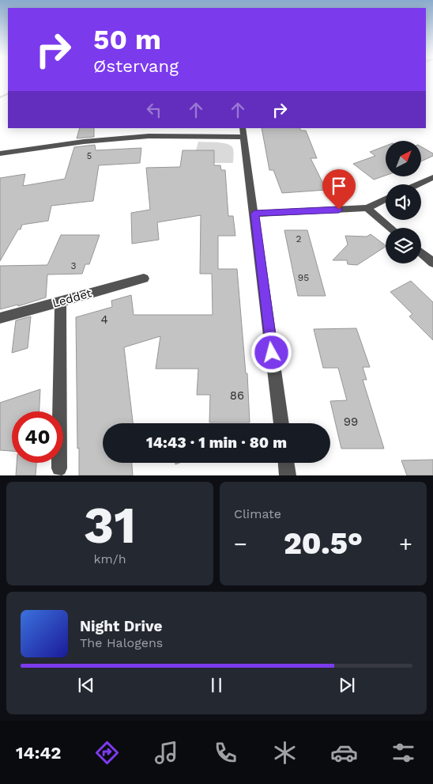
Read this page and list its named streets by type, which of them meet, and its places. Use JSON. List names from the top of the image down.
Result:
{
  "streets": {
    "street": ["Leddet"]
  },
  "house_numbers": [
    "5",
    "2",
    "3",
    "95",
    "4",
    "86",
    "99"
  ],
  "north": "top right",
  "page": {
    "turn": ["50 m", "Østervang"],
    "limit": "40",
    "trip": "14:43 · 1 min · 80 m",
    "tile": [
      ["31", "km/h"],
      "Climate"
    ],
    "heat": ["−", "20.5°", "+"],
    "song": ["Night Drive", "The Halogens"],
    "tabs": "14:42"
  }
}
